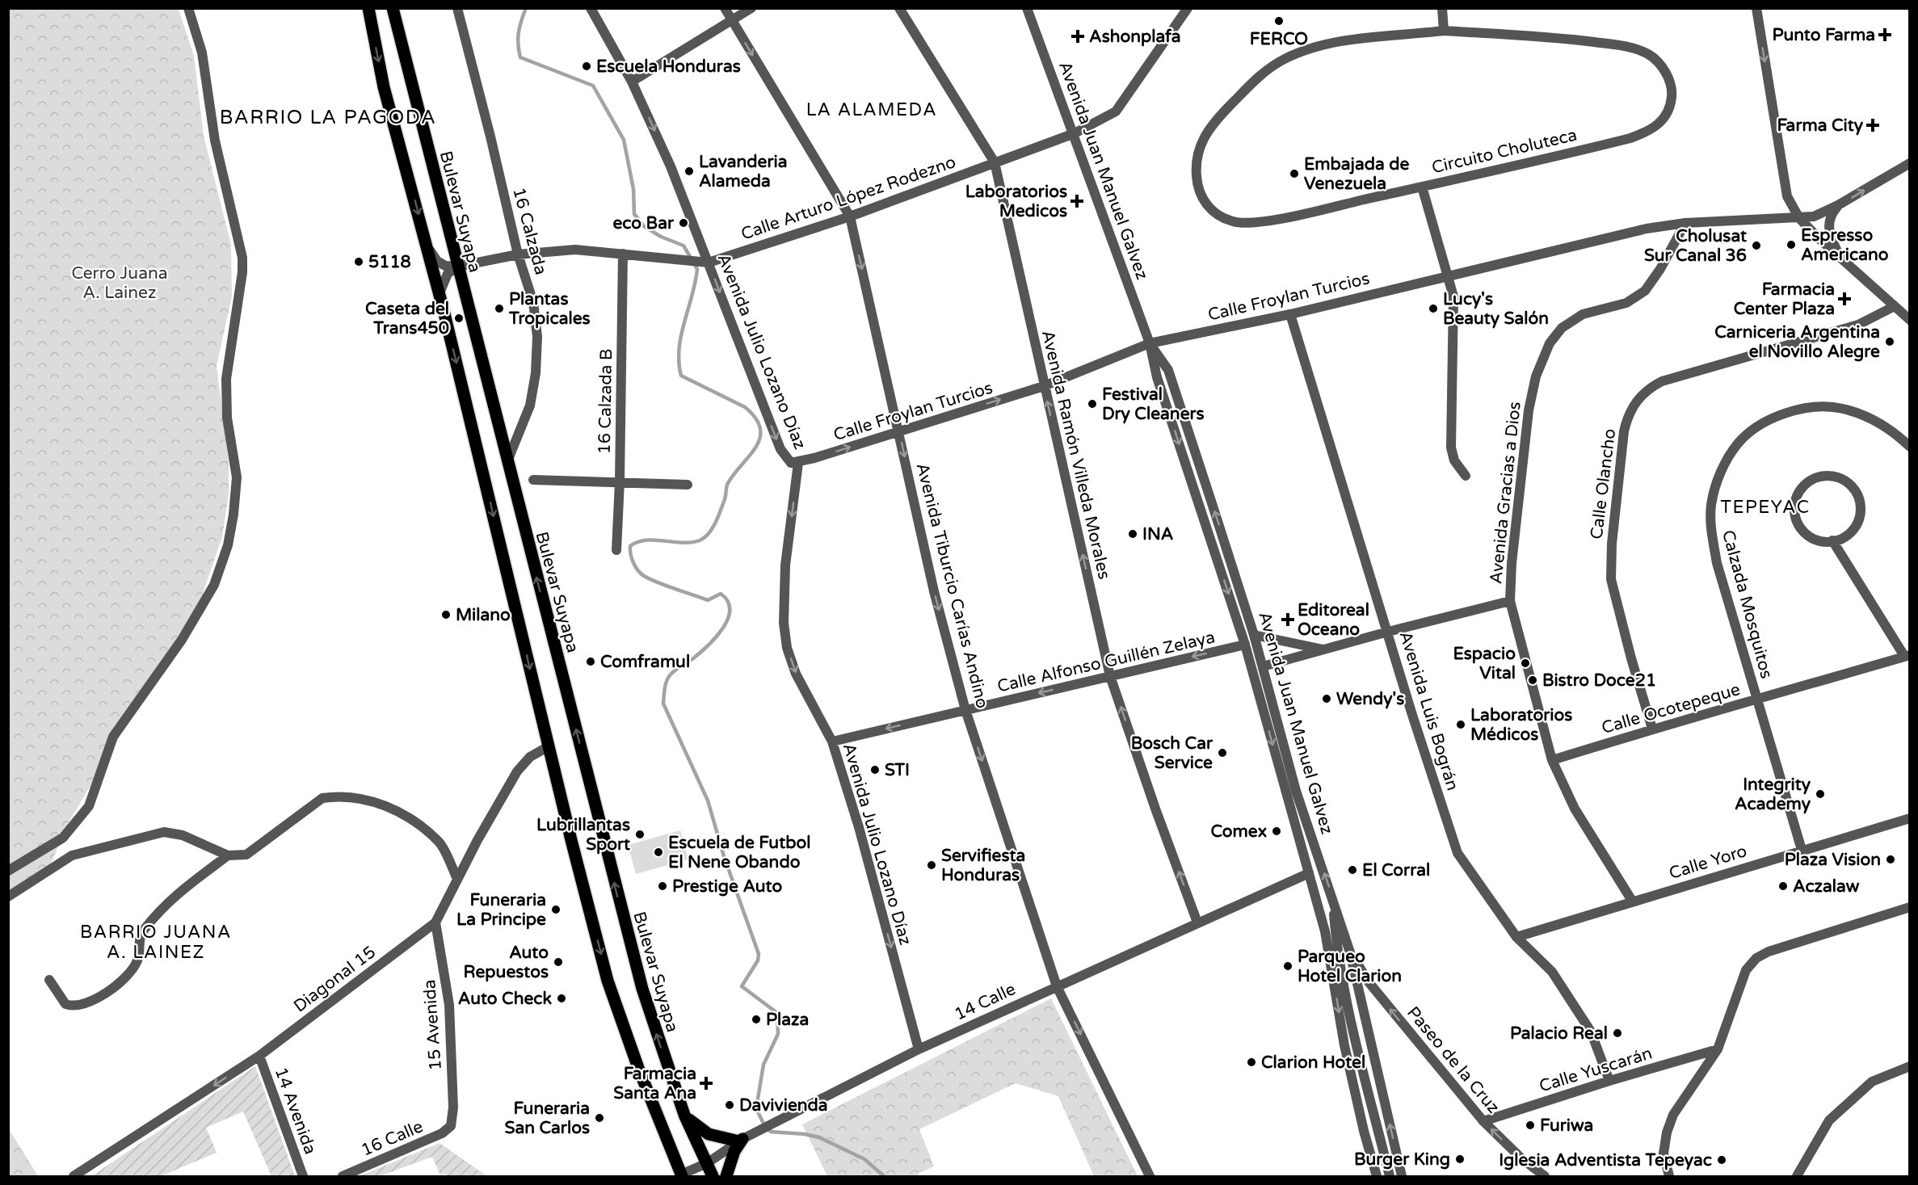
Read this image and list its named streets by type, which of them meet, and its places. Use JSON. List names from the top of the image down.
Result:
{
  "streets": {
    "main road": ["Bulevar Suyapa"],
    "street": [
      "Circuito Choluteca",
      "Avenida Juan Manuel Galvez",
      "Calle Arturo López Rodezno",
      "16 Calzada",
      "Calle Froylan Turcios",
      "Avenida Julio Lozano Díaz",
      "16 Calzada B",
      "Avenida Ramón Villeda Morales",
      "Calle Olancho",
      "Avenida Gracias a Dios",
      "Avenida Tiburcio Carías Andino",
      "Calzada Mosquitos",
      "Calle Alfonso Guillén Zelaya",
      "Calle Ocotepeque",
      "Avenida Luis Bográn",
      "Calle Yoro",
      "Diagonal 15",
      "14 Calle",
      "15 Avenida",
      "Paseo de la Cruz",
      "Calle Yuscarán",
      "14 Avenida",
      "16 Calle"
    ]
  },
  "crossings": [
    ["Avenida Juan Manuel Galvez", "Calle Arturo López Rodezno"],
    ["Avenida Juan Manuel Galvez", "Calle Froylan Turcios"],
    ["Avenida Juan Manuel Galvez", "Calle Alfonso Guillén Zelaya"],
    ["Avenida Juan Manuel Galvez", "14 Calle"],
    ["Avenida Juan Manuel Galvez", "Paseo de la Cruz"],
    ["Calle Arturo López Rodezno", "Bulevar Suyapa"],
    ["Calle Arturo López Rodezno", "16 Calzada"],
    ["Calle Arturo López Rodezno", "Avenida Julio Lozano Díaz"],
    ["Calle Arturo López Rodezno", "16 Calzada B"],
    ["Calle Arturo López Rodezno", "Avenida Ramón Villeda Morales"],
    ["Calle Arturo López Rodezno", "Avenida Tiburcio Carías Andino"],
    ["Bulevar Suyapa", "16 Calzada"],
    ["Bulevar Suyapa", "14 Calle"],
    ["Calle Froylan Turcios", "Avenida Julio Lozano Díaz"],
    ["Calle Froylan Turcios", "Avenida Ramón Villeda Morales"],
    ["Calle Froylan Turcios", "Avenida Gracias a Dios"],
    ["Calle Froylan Turcios", "Avenida Tiburcio Carías Andino"],
    ["Calle Froylan Turcios", "Avenida Luis Bográn"],
    ["Avenida Julio Lozano Díaz", "Calle Alfonso Guillén Zelaya"],
    ["Avenida Julio Lozano Díaz", "14 Calle"],
    ["Avenida Ramón Villeda Morales", "Calle Alfonso Guillén Zelaya"],
    ["Avenida Ramón Villeda Morales", "14 Calle"],
    ["Calle Olancho", "Calle Ocotepeque"],
    ["Avenida Gracias a Dios", "Calle Ocotepeque"],
    ["Avenida Gracias a Dios", "Calle Yoro"],
    ["Avenida Tiburcio Carías Andino", "Calle Alfonso Guillén Zelaya"],
    ["Avenida Tiburcio Carías Andino", "14 Calle"],
    ["Calzada Mosquitos", "Calle Ocotepeque"],
    ["Calzada Mosquitos", "Calle Yoro"],
    ["Avenida Luis Bográn", "Calle Yoro"],
    ["Avenida Luis Bográn", "Calle Yuscarán"],
    ["Diagonal 15", "15 Avenida"],
    ["Diagonal 15", "14 Avenida"],
    ["15 Avenida", "16 Calle"],
    ["Paseo de la Cruz", "Calle Yuscarán"]
  ],
  "one_way": [
    "Avenida Julio Lozano Díaz",
    "Avenida Ramón Villeda Morales",
    "Avenida Tiburcio Carías Andino",
    "Calle Alfonso Guillén Zelaya",
    "Paseo de la Cruz"
  ],
  "districts": [
    "LA ALAMEDA",
    "BARRIO LA PAGODA",
    "TEPEYAC",
    "BARRIO JUANA A. LAINEZ"
  ],
  "parks": ["Cerro Juana A. Lainez"],
  "places": {
    "other": [
      "FERCO",
      "Escuela Honduras",
      "Lavanderia Alameda",
      "Embajada de Venezuela",
      "eco Bar",
      "Espresso Americano",
      "Cholusat Sur Canal 36",
      "5118",
      "Plantas Tropicales",
      "Lucy's Beauty Salón",
      "Caseta del Trans450",
      "Carniceria Argentina el Novillo Alegre",
      "Festival Dry Cleaners",
      "INA",
      "Milano",
      "Comframul",
      "Espacio Vital",
      "Bistro Doce21",
      "Wendy's",
      "Laboratorios Médicos",
      "Bosch Car Service",
      "STI",
      "Integrity Academy",
      "Comex",
      "Lubrillantas Sport",
      "Escuela de Futbol El Nene Obando",
      "Plaza Vision",
      "Servifiesta Honduras",
      "El Corral",
      "Prestige Auto",
      "Aczalaw",
      "Funeraria La Principe",
      "Auto Repuestos",
      "Parqueo Hotel Clarion",
      "Auto Check",
      "Plaza",
      "Palacio Real",
      "Clarion Hotel",
      "Davivienda",
      "Funeraria San Carlos",
      "Furiwa",
      "Burger King",
      "Iglesia Adventista Tepeyac"
    ],
    "health": [
      "Punto Farma",
      "Ashonplafa",
      "Farma City",
      "Laboratorios Medicos",
      "Farmacia Center Plaza",
      "Editoreal Oceano",
      "Farmacia Santa Ana"
    ]
  }
}
